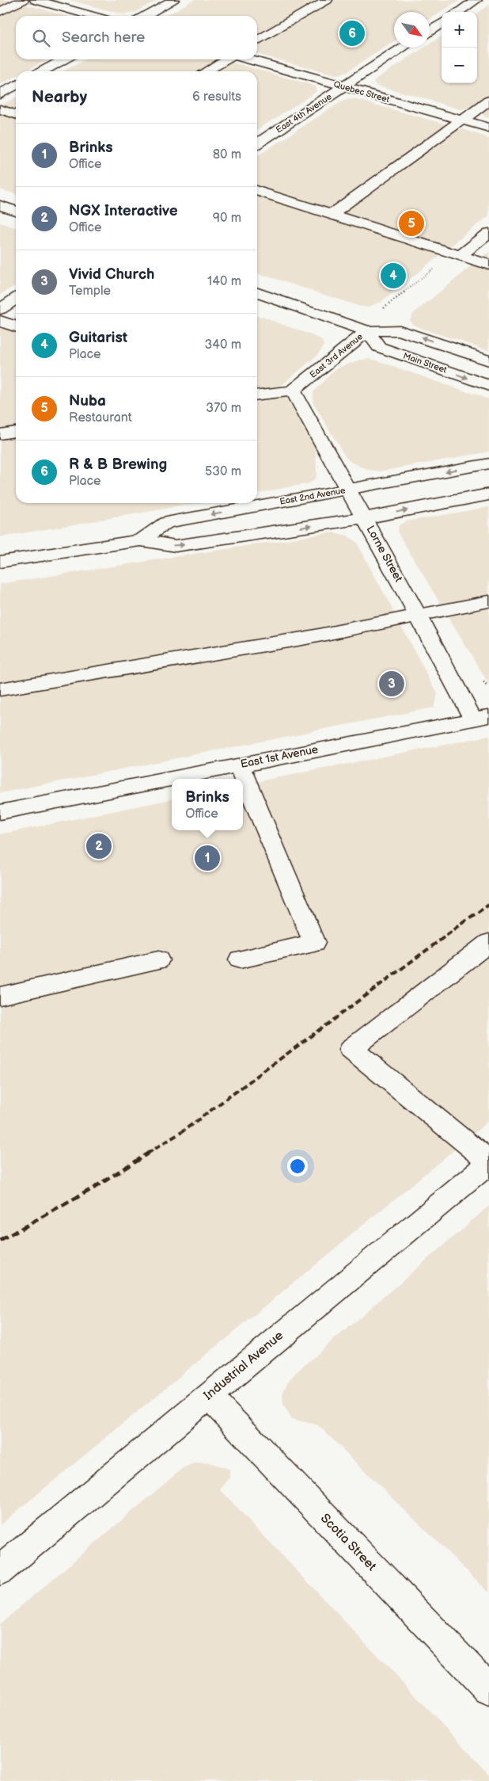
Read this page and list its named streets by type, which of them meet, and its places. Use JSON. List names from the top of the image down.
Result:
{
  "streets": {
    "street": [
      "Quebec Street",
      "East 4th Avenue",
      "East 3rd Avenue",
      "Main Street",
      "East 2nd Avenue",
      "Lorne Street",
      "East 1st Avenue",
      "Industrial Avenue",
      "Scotia Street"
    ]
  },
  "crossings": [
    ["Quebec Street", "East 4th Avenue"],
    ["East 3rd Avenue", "Main Street"],
    ["East 3rd Avenue", "Lorne Street"],
    ["East 2nd Avenue", "Lorne Street"],
    ["Lorne Street", "East 1st Avenue"],
    ["Industrial Avenue", "Scotia Street"]
  ],
  "north": "bottom right",
  "page": {
    "map_buttons": ["+", "−"],
    "search": "Search here",
    "pins": [
      "6",
      "5",
      "4",
      "3",
      "2",
      "1"
    ],
    "heading": ["Nearby", "6 results"],
    "list": [
      {
        "mark": "1",
        "name": "Brinks",
        "note": "Office",
        "value": "80 m"
      },
      {
        "mark": "2",
        "name": "NGX Interactive",
        "note": "Office",
        "value": "90 m"
      },
      {
        "mark": "3",
        "name": "Vivid Church",
        "note": "Temple",
        "value": "140 m"
      },
      {
        "mark": "4",
        "name": "Guitarist",
        "note": "Place",
        "value": "340 m"
      },
      {
        "mark": "5",
        "name": "Nuba",
        "note": "Restaurant",
        "value": "370 m"
      },
      {
        "mark": "6",
        "name": "R & B Brewing",
        "note": "Place",
        "value": "530 m"
      }
    ],
    "popup": ["Brinks", "Office"]
  }
}
